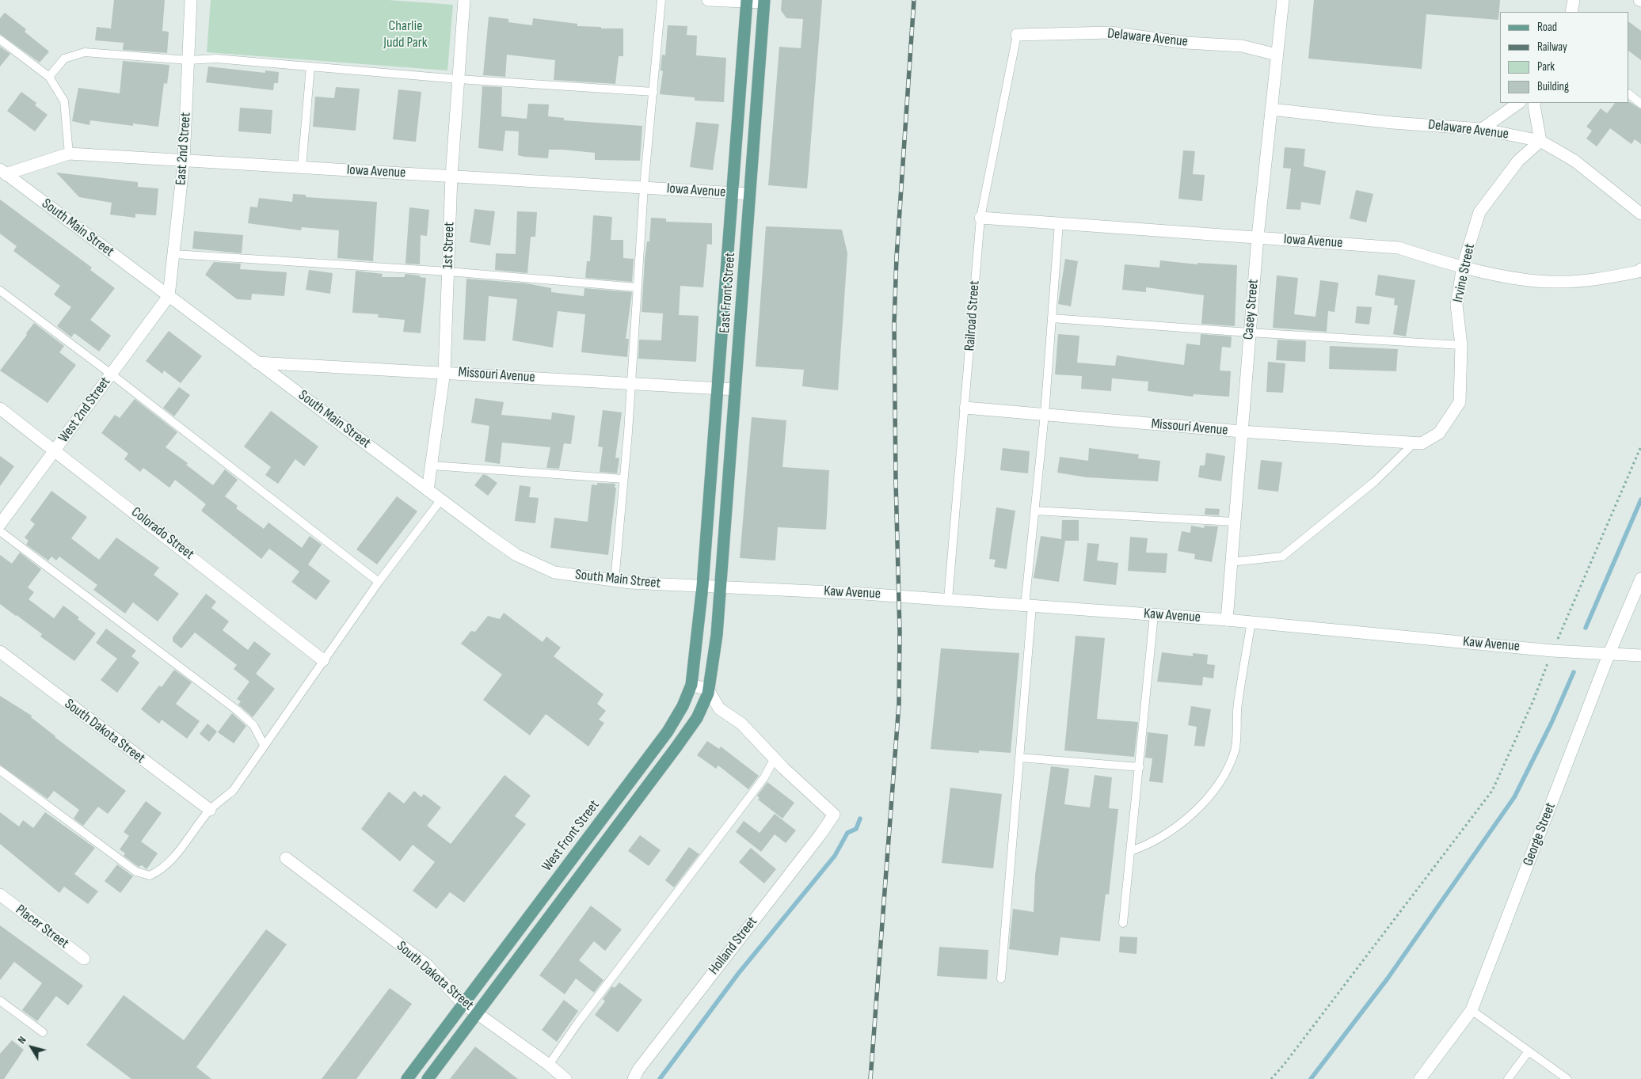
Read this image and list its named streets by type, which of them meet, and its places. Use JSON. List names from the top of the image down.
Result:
{
  "streets": {
    "main road": ["East Front Street", "West Front Street"],
    "street": [
      "Delaware Avenue",
      "East 2nd Street",
      "Iowa Avenue",
      "South Main Street",
      "1st Street",
      "Irvine Street",
      "Casey Street",
      "Missouri Avenue",
      "West 2nd Street",
      "Colorado Street",
      "Kaw Avenue",
      "South Dakota Street",
      "George Street",
      "Placer Street",
      "Holland Street"
    ],
    "lane": ["Railroad Street"]
  },
  "crossings": [
    ["Delaware Avenue", "Irvine Street"],
    ["Delaware Avenue", "Casey Street"],
    ["Delaware Avenue", "Railroad Street"],
    ["East 2nd Street", "Iowa Avenue"],
    ["East 2nd Street", "South Main Street"],
    ["East 2nd Street", "West 2nd Street"],
    ["Iowa Avenue", "South Main Street"],
    ["Iowa Avenue", "1st Street"],
    ["Iowa Avenue", "Irvine Street"],
    ["Iowa Avenue", "East Front Street"],
    ["Iowa Avenue", "Casey Street"],
    ["Iowa Avenue", "Railroad Street"],
    ["South Main Street", "1st Street"],
    ["South Main Street", "East Front Street"],
    ["South Main Street", "Missouri Avenue"],
    ["South Main Street", "West 2nd Street"],
    ["South Main Street", "Kaw Avenue"],
    ["South Main Street", "West Front Street"],
    ["1st Street", "Missouri Avenue"],
    ["Irvine Street", "Missouri Avenue"],
    ["East Front Street", "Missouri Avenue"],
    ["East Front Street", "Kaw Avenue"],
    ["East Front Street", "West Front Street"],
    ["Casey Street", "Missouri Avenue"],
    ["Casey Street", "Kaw Avenue"],
    ["Railroad Street", "Missouri Avenue"],
    ["Railroad Street", "Kaw Avenue"],
    ["West 2nd Street", "Colorado Street"],
    ["Kaw Avenue", "George Street"],
    ["Kaw Avenue", "West Front Street"],
    ["South Dakota Street", "West Front Street"]
  ],
  "parks": ["Charlie Judd Park"],
  "legend": [
    "Road",
    "Railway",
    "Park",
    "Building"
  ],
  "north": "top left"
}
